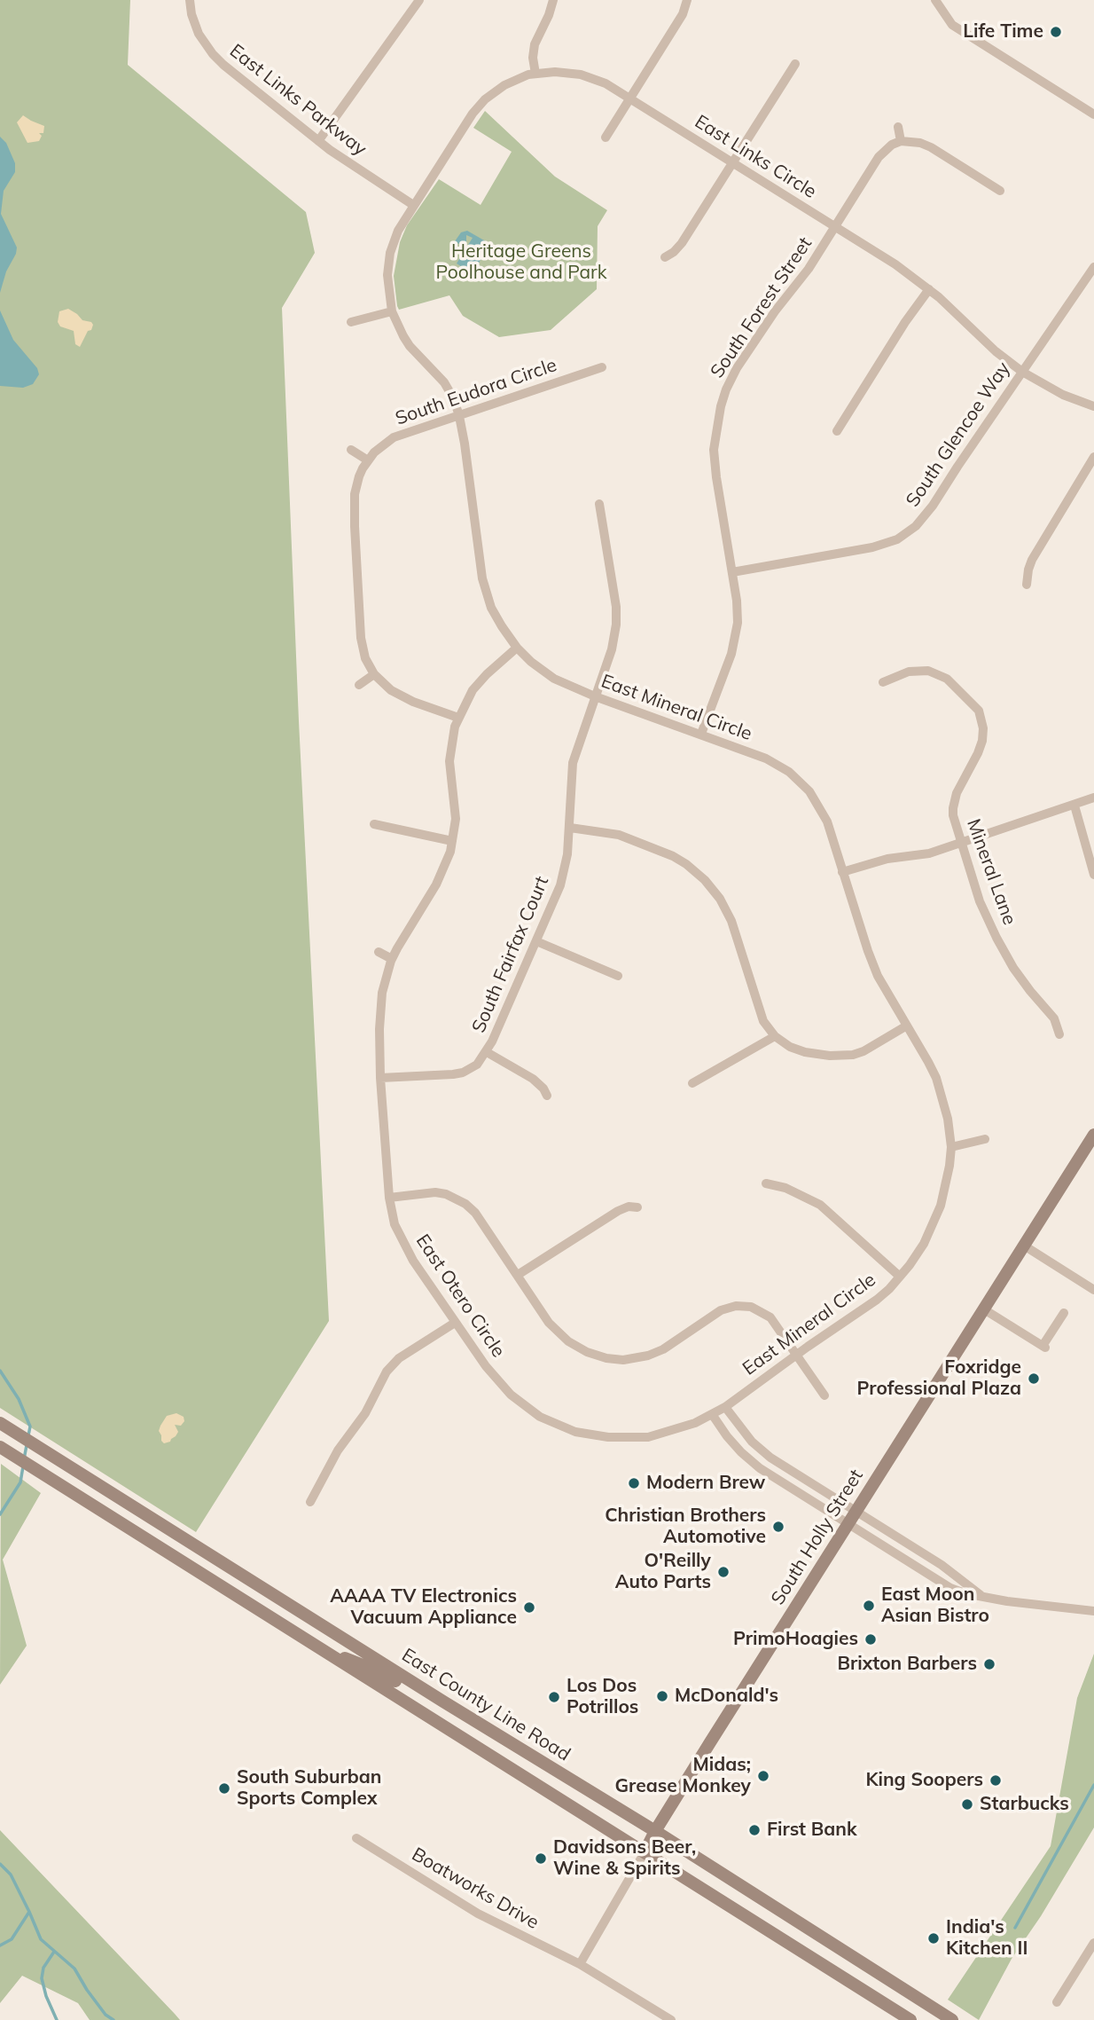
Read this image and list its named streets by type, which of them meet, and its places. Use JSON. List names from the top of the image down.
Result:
{
  "streets": {
    "main road": ["South Holly Street", "East County Line Road"],
    "street": [
      "East Links Parkway",
      "East Links Circle",
      "South Forest Street",
      "South Eudora Circle",
      "South Glencoe Way",
      "East Mineral Circle",
      "Mineral Lane",
      "South Fairfax Court",
      "East Otero Circle",
      "Boatworks Drive"
    ]
  },
  "crossings": [
    ["East Links Parkway", "East Links Circle"],
    ["East Links Parkway", "East Mineral Circle"],
    ["East Links Circle", "South Forest Street"],
    ["East Links Circle", "South Glencoe Way"],
    ["East Links Circle", "East Mineral Circle"],
    ["South Forest Street", "South Glencoe Way"],
    ["South Forest Street", "East Mineral Circle"],
    ["South Eudora Circle", "East Mineral Circle"],
    ["South Eudora Circle", "East Otero Circle"],
    ["East Mineral Circle", "South Fairfax Court"],
    ["East Mineral Circle", "East Otero Circle"],
    ["South Fairfax Court", "East Otero Circle"],
    ["South Holly Street", "East County Line Road"],
    ["South Holly Street", "Boatworks Drive"]
  ],
  "parks": ["Heritage Greens Poolhouse and Park"],
  "places": [
    "Life Time",
    "Foxridge Professional Plaza",
    "Modern Brew",
    "Christian Brothers Automotive",
    "O'Reilly Auto Parts",
    "East Moon Asian Bistro",
    "AAAA TV Electronics Vacuum Appliance",
    "PrimoHoagies",
    "Brixton Barbers",
    "McDonald's",
    "Los Dos Potrillos",
    "Midas; Grease Monkey",
    "King Soopers",
    "South Suburban Sports Complex",
    "Starbucks",
    "First Bank",
    "Davidsons Beer, Wine & Spirits",
    "India's Kitchen II"
  ]
}
